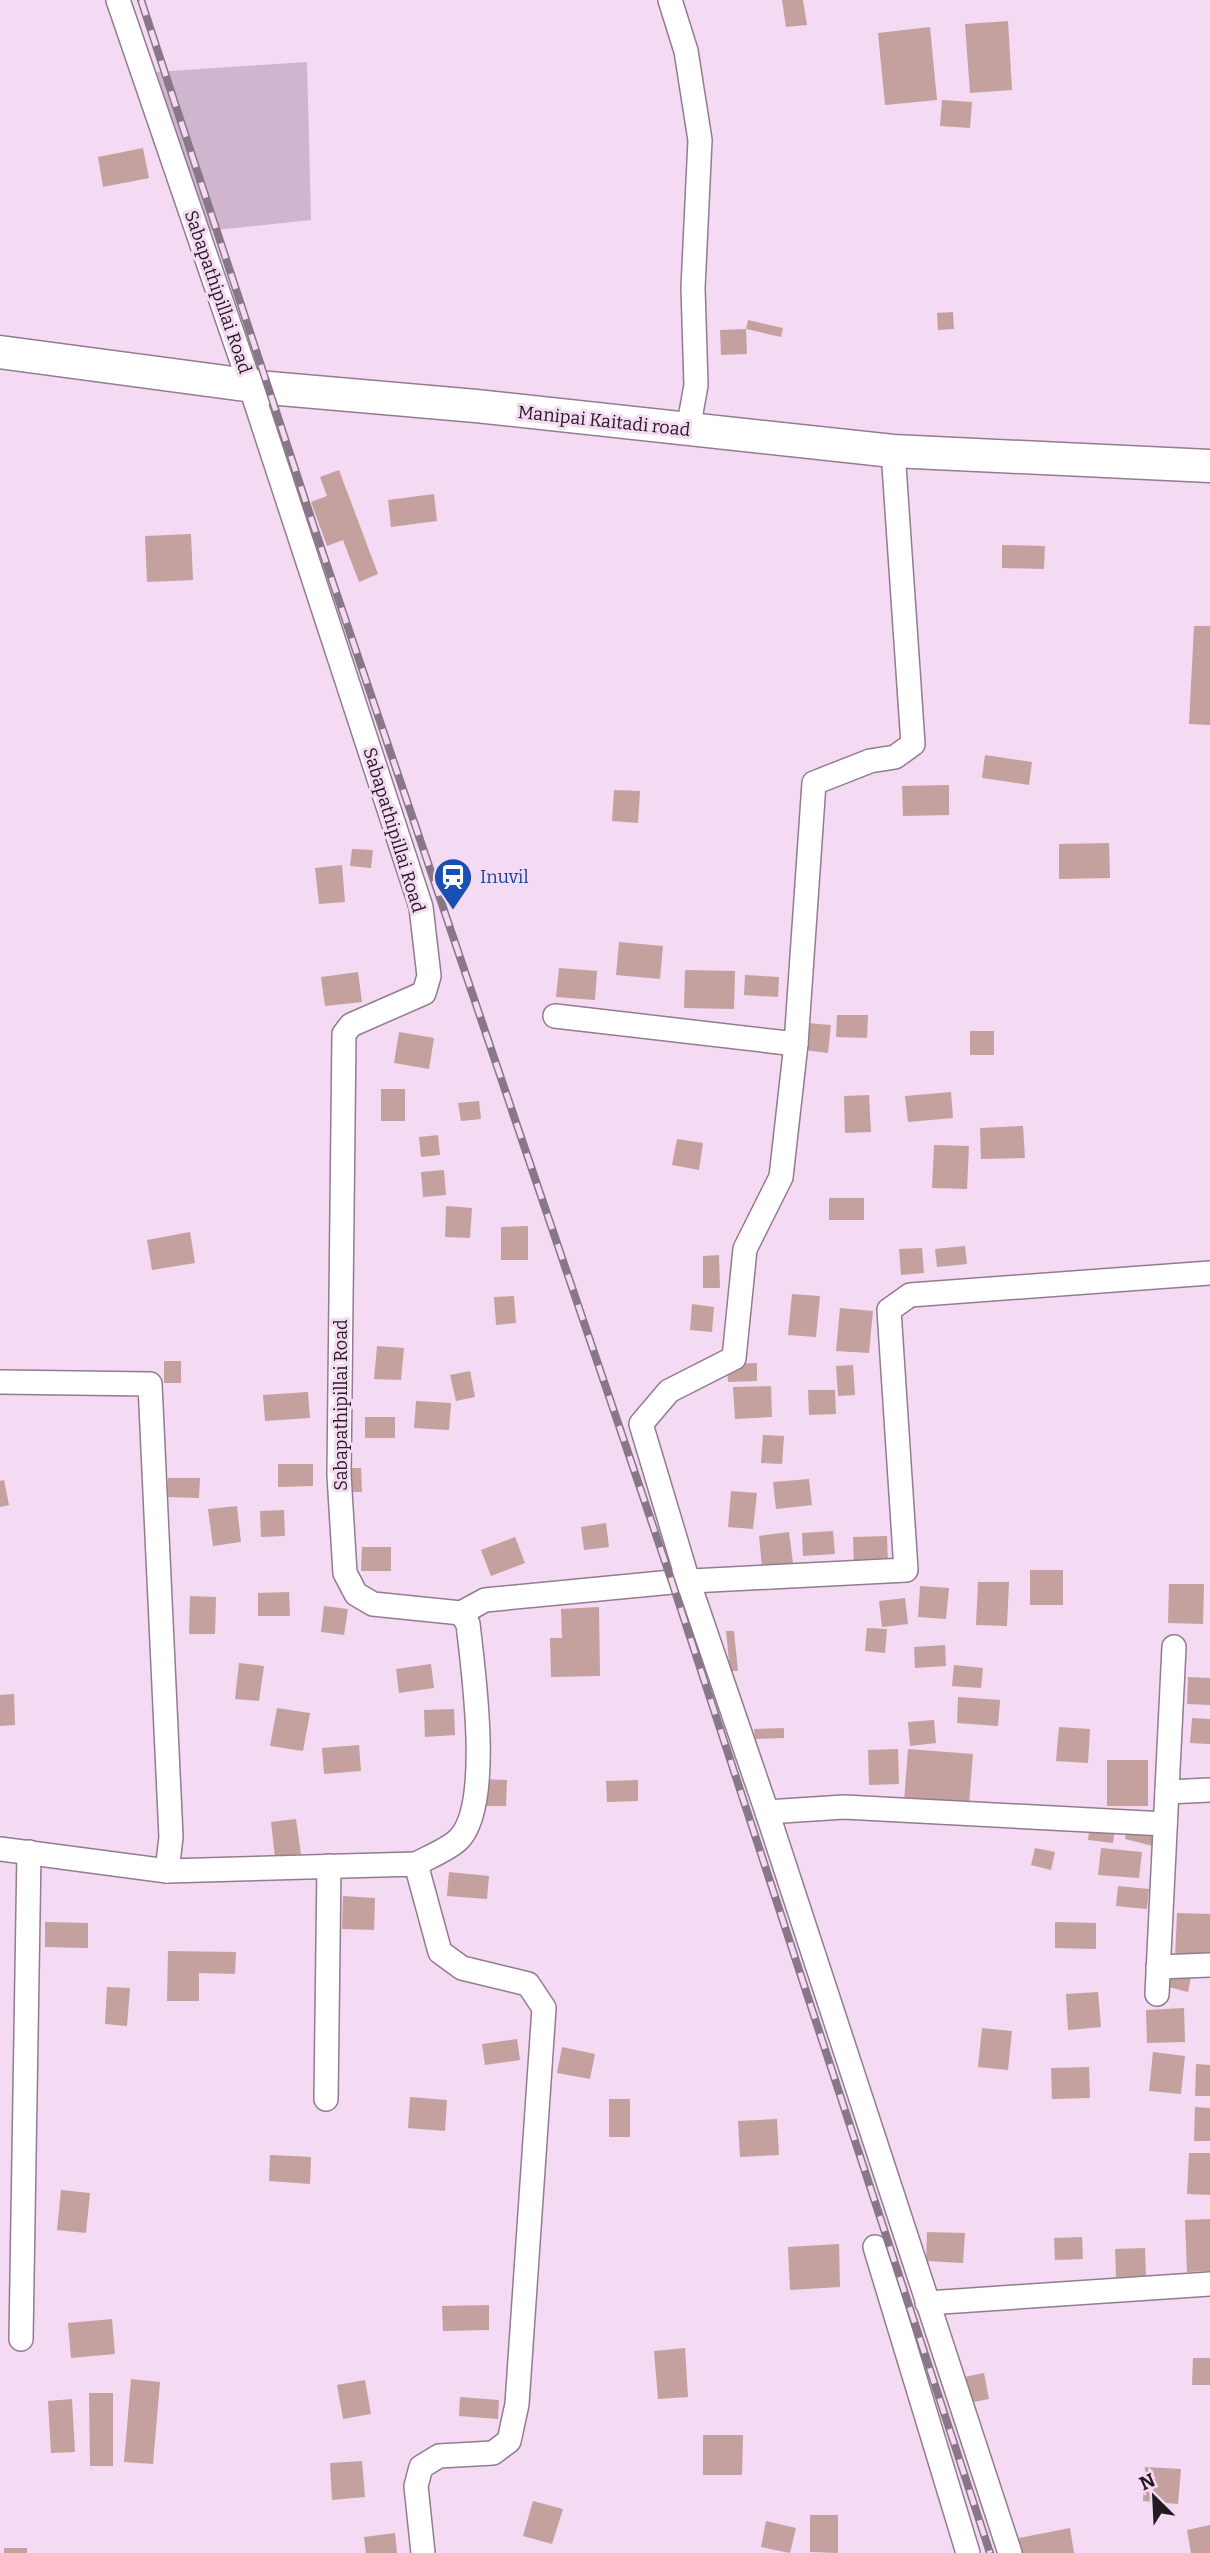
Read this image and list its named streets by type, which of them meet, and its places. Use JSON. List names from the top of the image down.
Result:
{
  "streets": {
    "main road": ["Manipai Kaitadi road"],
    "street": ["Sabapathipillai Road"]
  },
  "crossings": [
    ["Sabapathipillai Road", "Manipai Kaitadi road"]
  ],
  "places": {
    "station": ["Inuvil"]
  },
  "north": "top left"
}
